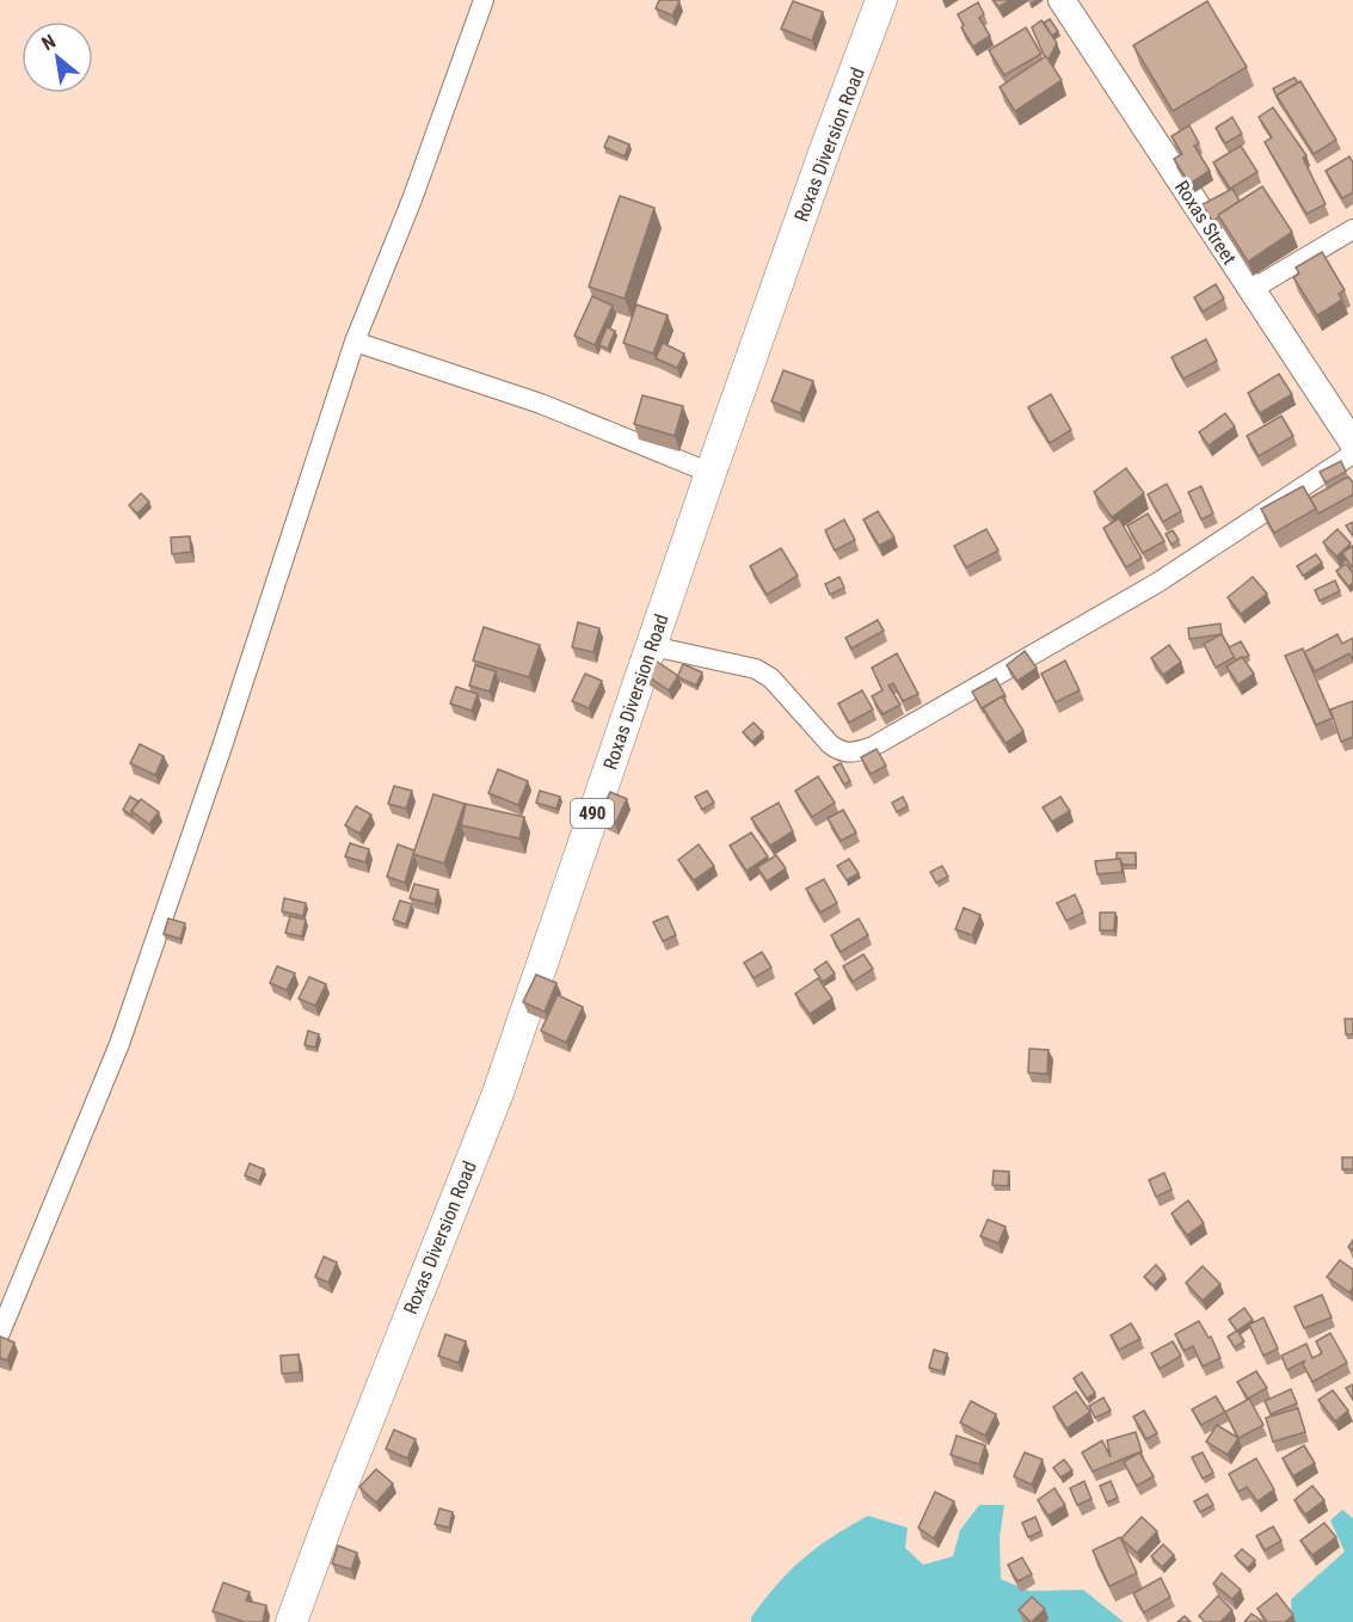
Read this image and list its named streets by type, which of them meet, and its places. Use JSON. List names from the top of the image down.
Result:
{
  "streets": {
    "main road": ["Roxas Diversion Road", "Roxas Street", "490"]
  },
  "north": "top left"
}
